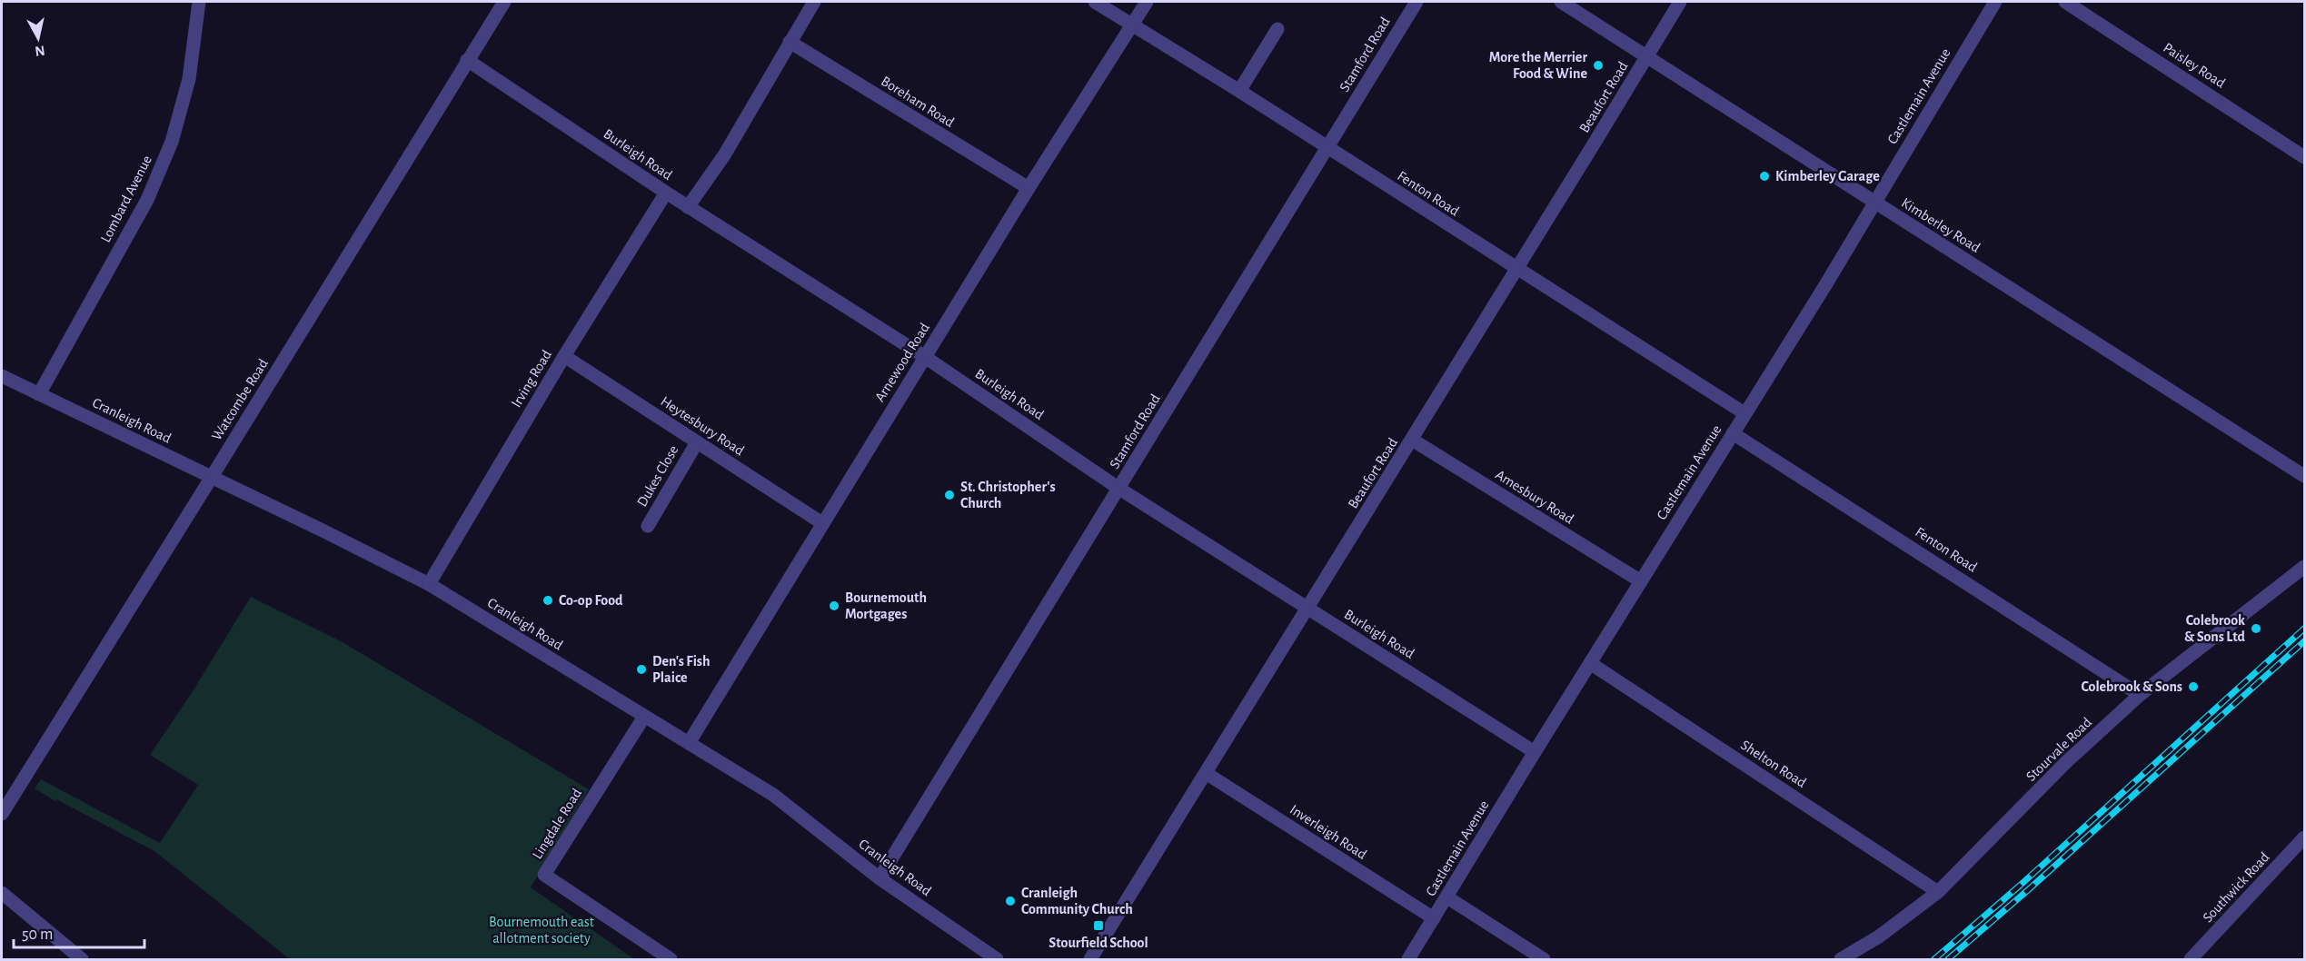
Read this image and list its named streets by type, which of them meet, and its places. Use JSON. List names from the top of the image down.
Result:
{
  "streets": {
    "street": [
      "Stamford Road",
      "Paisley Road",
      "Castlemain Avenue",
      "Beaufort Road",
      "Boreham Road",
      "Burleigh Road",
      "Fenton Road",
      "Lombard Avenue",
      "Kimberley Road",
      "Arnewood Road",
      "Irving Road",
      "Watcombe Road",
      "Cranleigh Road",
      "Heytesbury Road",
      "Dukes Close",
      "Amesbury Road",
      "Stourvale Road",
      "Shelton Road",
      "Lingdale Road",
      "Inverleigh Road",
      "Southwick Road"
    ]
  },
  "crossings": [
    ["Stamford Road", "Burleigh Road"],
    ["Stamford Road", "Fenton Road"],
    ["Stamford Road", "Cranleigh Road"],
    ["Castlemain Avenue", "Burleigh Road"],
    ["Castlemain Avenue", "Fenton Road"],
    ["Castlemain Avenue", "Kimberley Road"],
    ["Castlemain Avenue", "Amesbury Road"],
    ["Castlemain Avenue", "Shelton Road"],
    ["Castlemain Avenue", "Inverleigh Road"],
    ["Beaufort Road", "Burleigh Road"],
    ["Beaufort Road", "Fenton Road"],
    ["Beaufort Road", "Kimberley Road"],
    ["Beaufort Road", "Amesbury Road"],
    ["Beaufort Road", "Inverleigh Road"],
    ["Boreham Road", "Arnewood Road"],
    ["Burleigh Road", "Arnewood Road"],
    ["Burleigh Road", "Irving Road"],
    ["Burleigh Road", "Watcombe Road"],
    ["Fenton Road", "Arnewood Road"],
    ["Fenton Road", "Stourvale Road"],
    ["Lombard Avenue", "Cranleigh Road"],
    ["Arnewood Road", "Cranleigh Road"],
    ["Arnewood Road", "Heytesbury Road"],
    ["Irving Road", "Cranleigh Road"],
    ["Irving Road", "Heytesbury Road"],
    ["Watcombe Road", "Cranleigh Road"],
    ["Cranleigh Road", "Lingdale Road"],
    ["Heytesbury Road", "Dukes Close"],
    ["Stourvale Road", "Shelton Road"]
  ],
  "parks": ["Bournemouth east allotment society"],
  "places": {
    "other": [
      "More the Merrier Food & Wine",
      "Kimberley Garage",
      "St. Christopher's Church",
      "Co-op Food",
      "Bournemouth Mortgages",
      "Colebrook & Sons Ltd",
      "Den's Fish Plaice",
      "Colebrook & Sons",
      "Cranleigh Community Church"
    ],
    "transit": ["Stourfield School"]
  },
  "scale_bar": "50 m",
  "north": "bottom"
}
